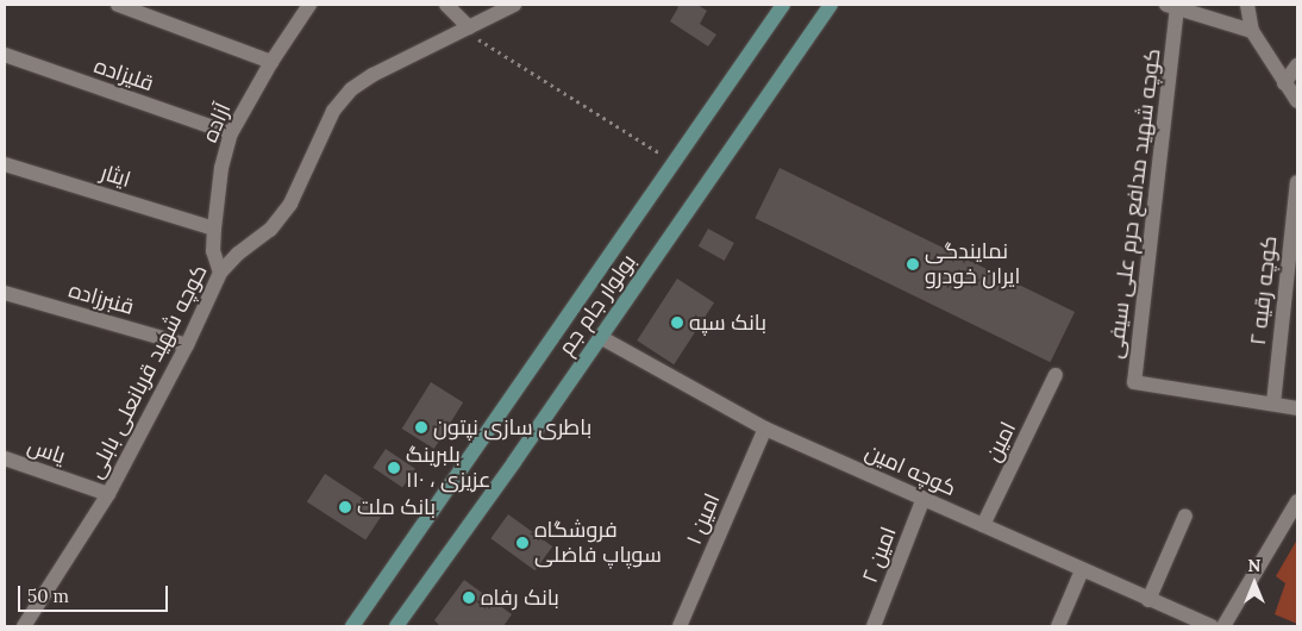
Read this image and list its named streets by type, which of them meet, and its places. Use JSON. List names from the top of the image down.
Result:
{
  "streets": {
    "main road": ["بولوار جام جم"],
    "street": [
      "قلیزاده",
      "آزاده",
      "ایثار",
      "کوچه شهید مدافع حرم علی سیفی",
      "کوچه رقیه ۲",
      "قنبرزاده",
      "کوچه شهید قربانعلی بابلی",
      "امین",
      "یاس",
      "کوچه امین",
      "امین ۱",
      "امین ۲"
    ]
  },
  "crossings": [
    ["قلیزاده", "آزاده"],
    ["آزاده", "ایثار"],
    ["آزاده", "کوچه شهید قربانعلی بابلی"],
    ["کوچه شهید مدافع حرم علی سیفی", "کوچه رقیه ۲"],
    ["قنبرزاده", "کوچه شهید قربانعلی بابلی"],
    ["بولوار جام جم", "کوچه امین"],
    ["کوچه شهید قربانعلی بابلی", "یاس"],
    ["امین", "کوچه امین"],
    ["کوچه امین", "امین ۱"],
    ["کوچه امین", "امین ۲"]
  ],
  "places": [
    "نمایندگی ایران خودرو",
    "بانک سپه",
    "باطری سازی نپتون",
    "بلبرینگ ۱۱۰ ، عزیزی",
    "بانک ملت",
    "فروشگاه سوپاپ فاضلی",
    "بانک رفاه"
  ],
  "scale_bar": "50 m",
  "north": "top"
}
